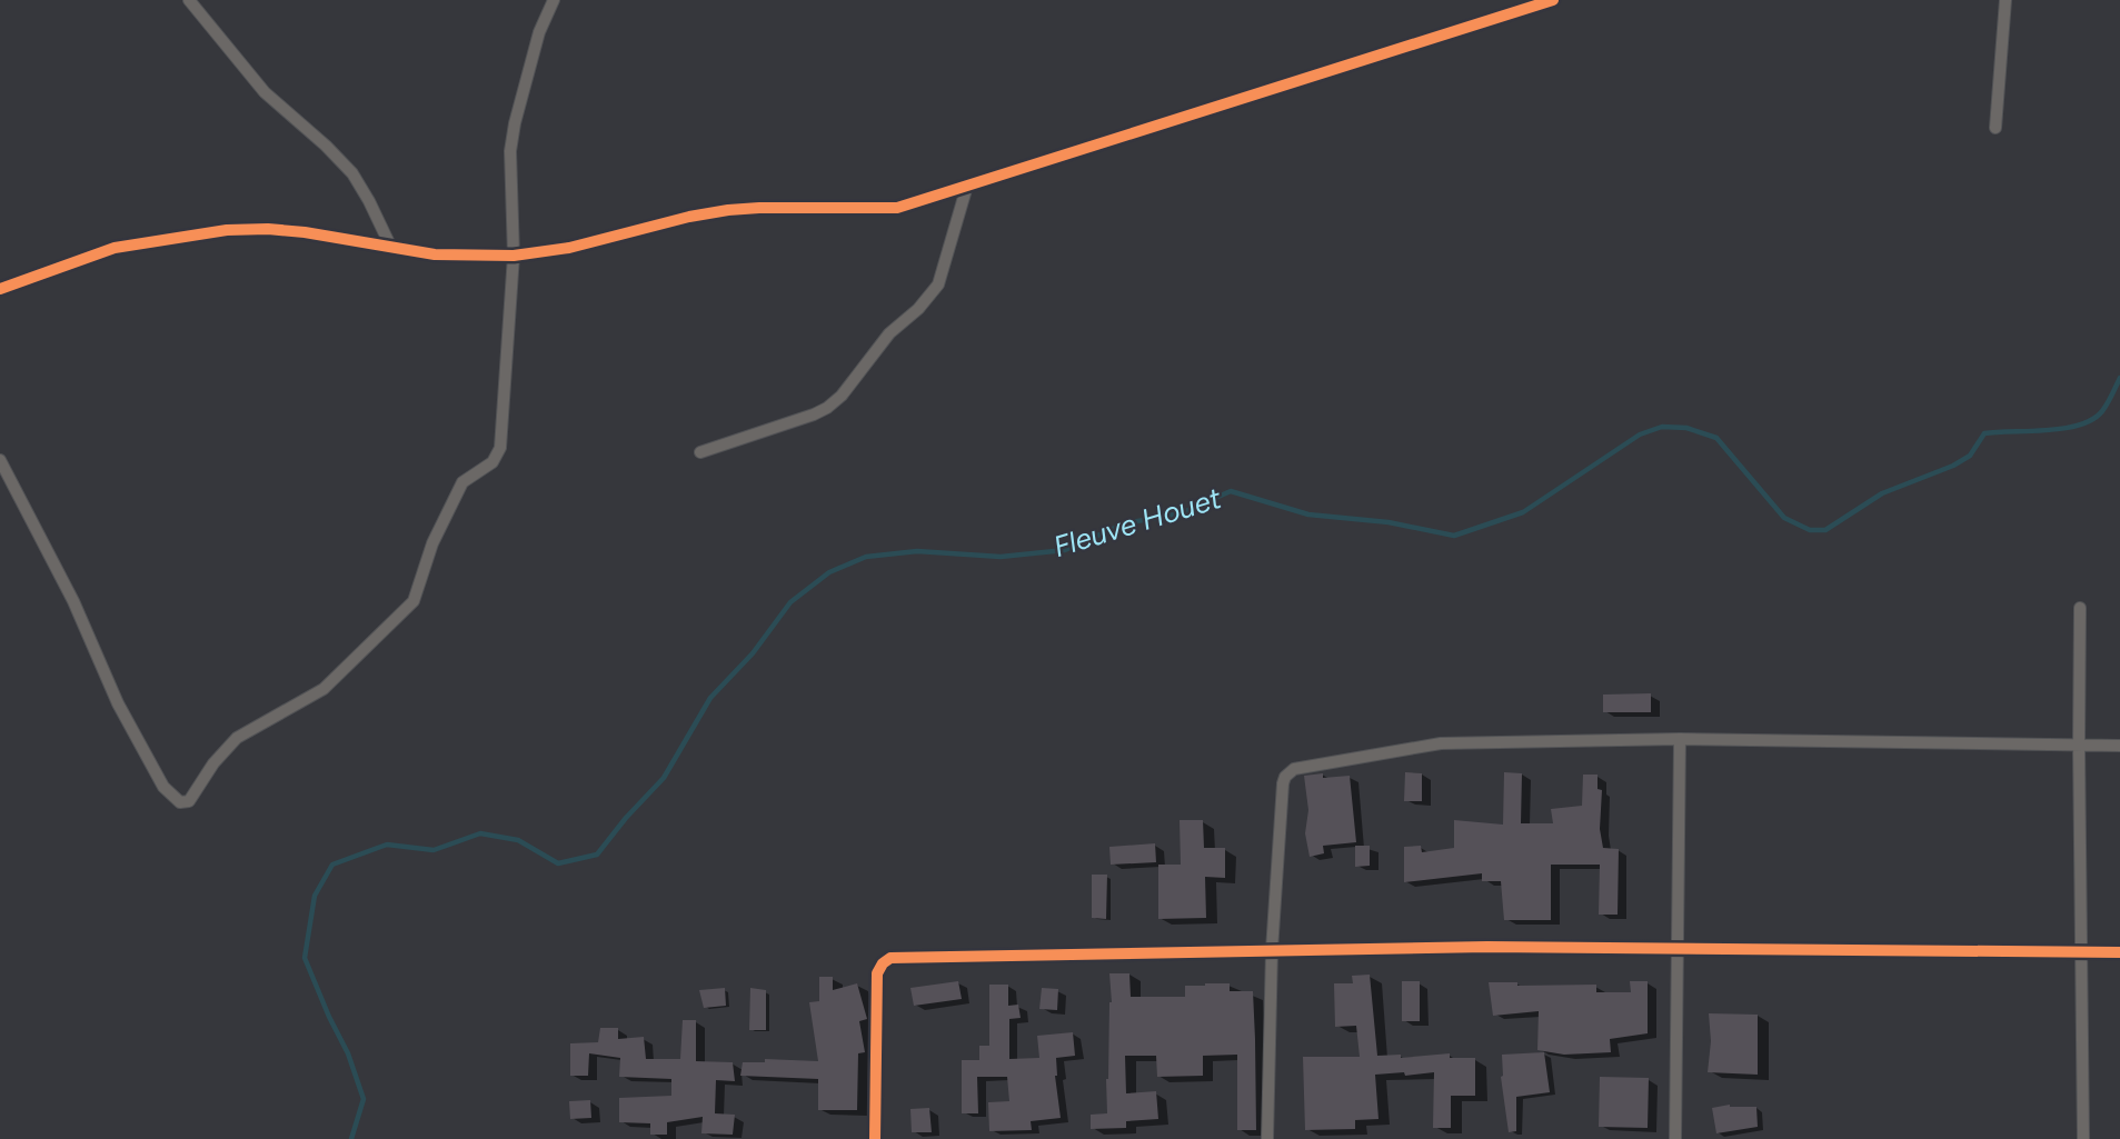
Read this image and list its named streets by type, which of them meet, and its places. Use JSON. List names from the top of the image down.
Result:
{
  "water": ["Fleuve Houet"]
}
